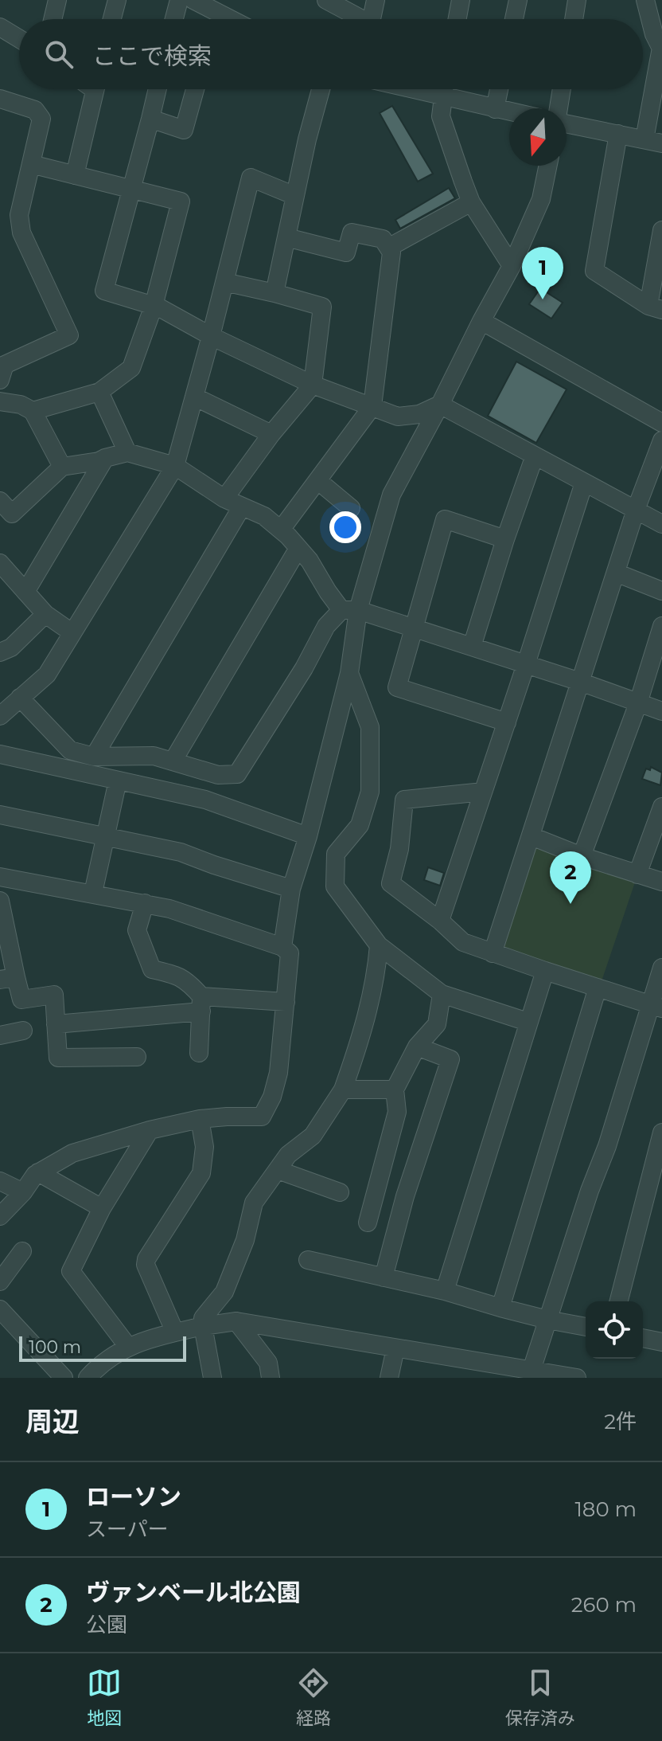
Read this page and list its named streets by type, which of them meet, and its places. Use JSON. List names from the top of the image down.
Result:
{
  "scale_bar": "100 m",
  "north": "bottom",
  "page": {
    "search": "ここで検索",
    "pins": ["1", "2"],
    "scale": "100 m",
    "heading": ["周辺", "2件"],
    "list": [
      {
        "mark": "1",
        "name": "ローソン",
        "note": "スーパー",
        "value": "180 m"
      },
      {
        "mark": "2",
        "name": "ヴァンベール北公園",
        "note": "公園",
        "value": "260 m"
      }
    ],
    "nav": ["地図", "経路", "保存済み"]
  }
}
